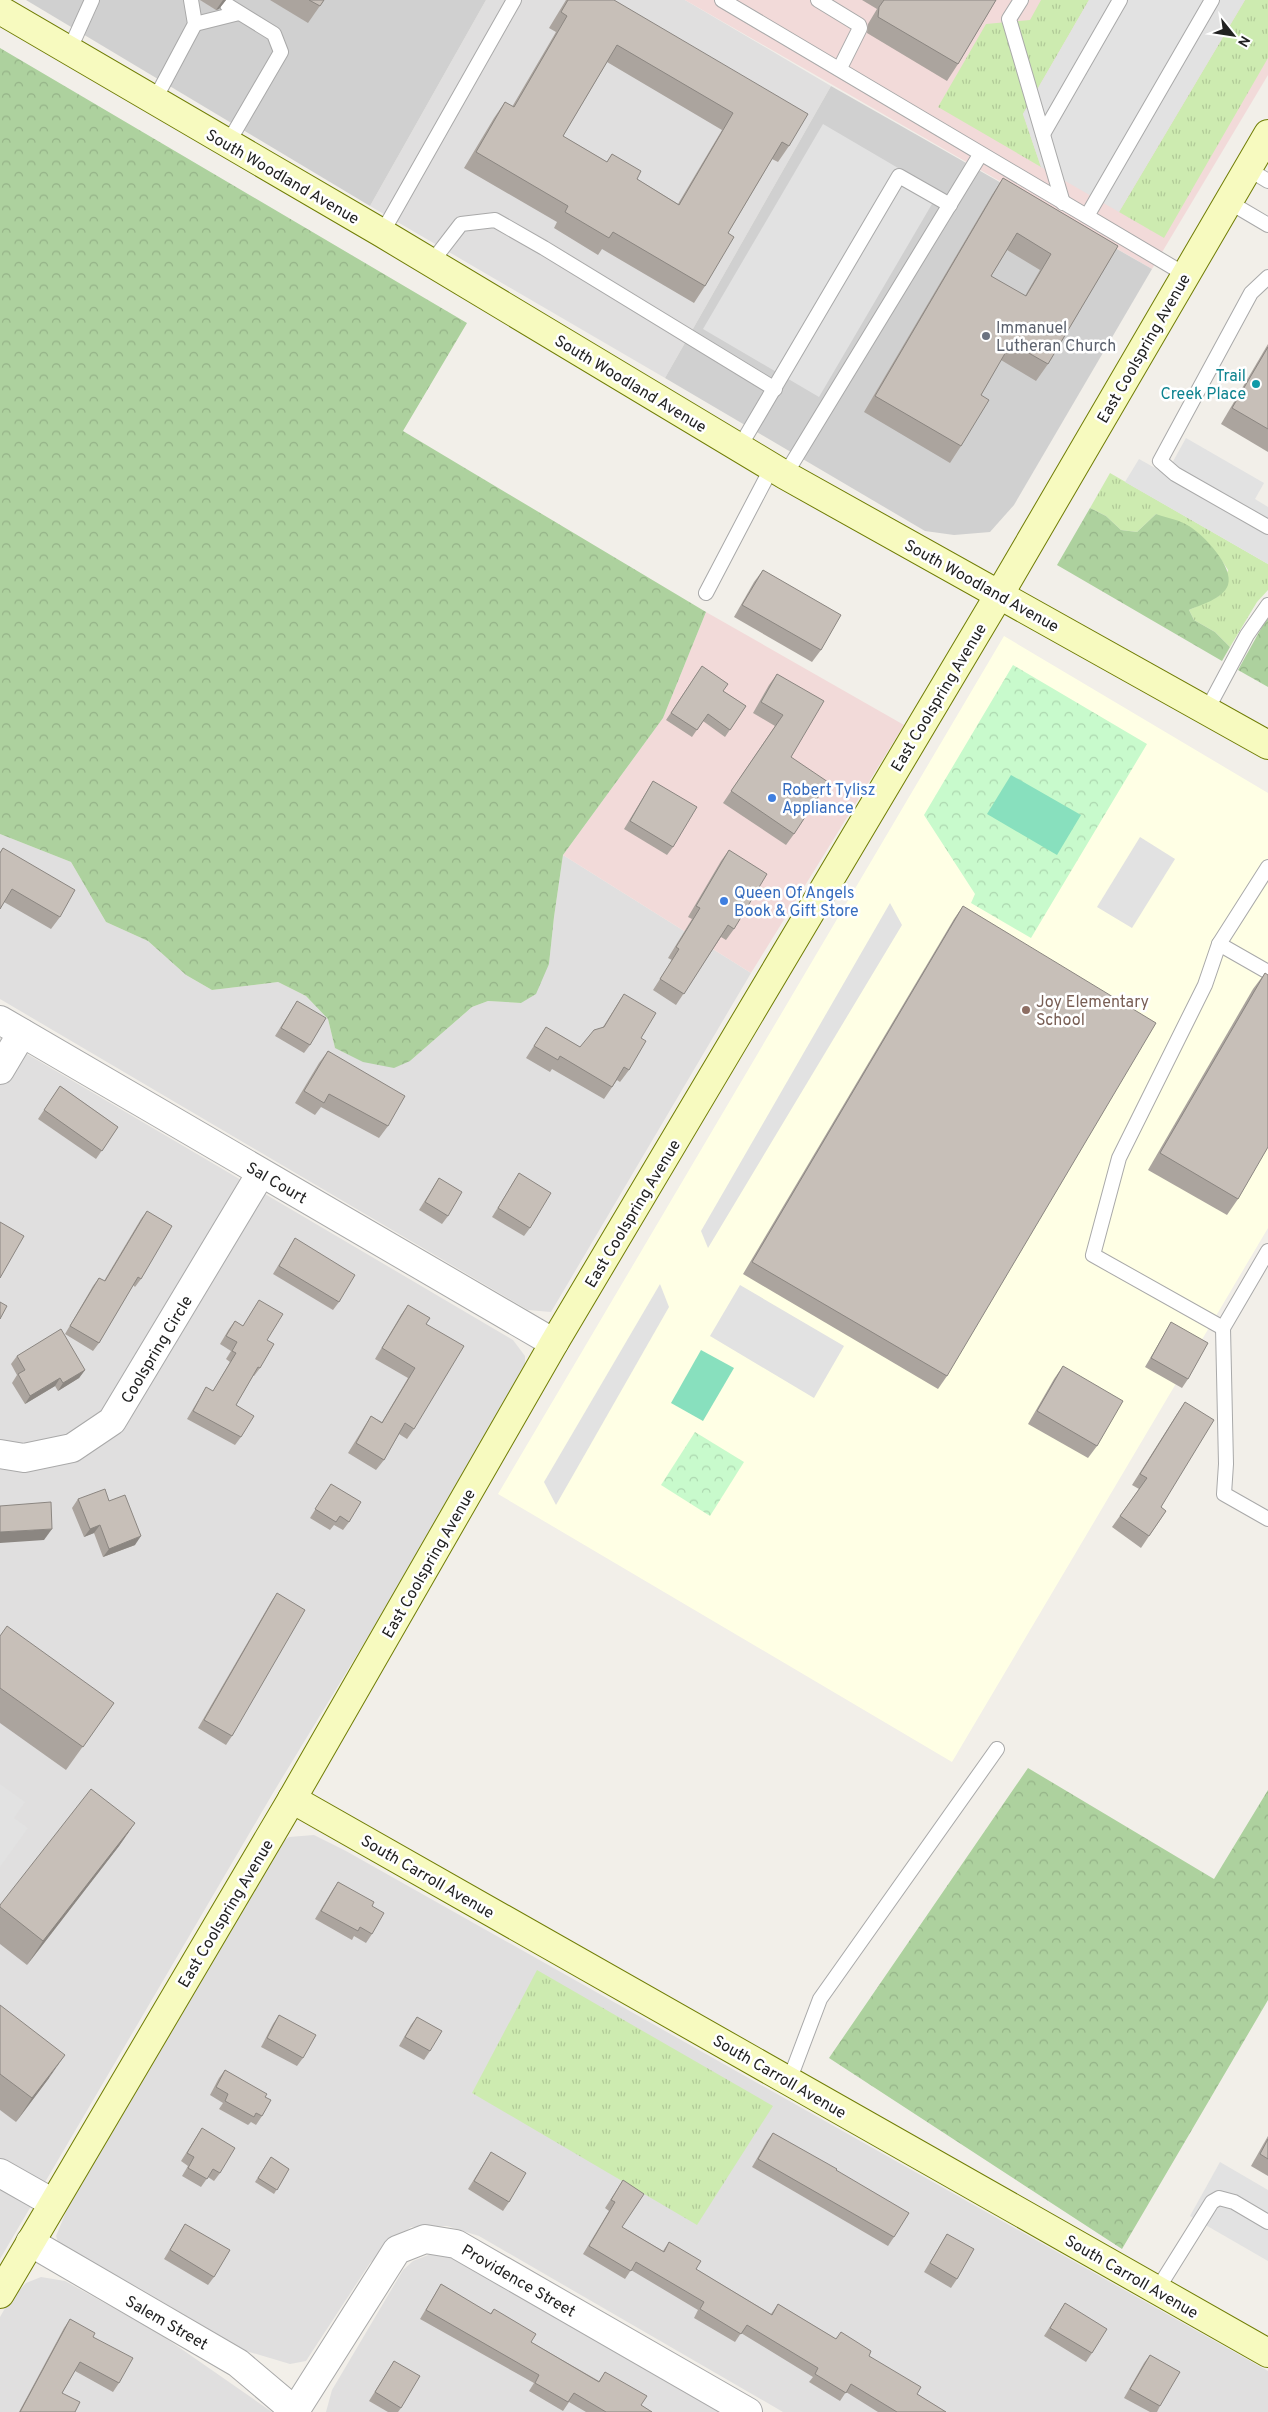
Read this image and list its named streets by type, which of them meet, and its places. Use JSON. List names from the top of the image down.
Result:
{
  "streets": {
    "street": [
      "South Woodland Avenue",
      "East Coolspring Avenue",
      "Sal Court",
      "Coolspring Circle",
      "South Carroll Avenue",
      "Providence Street",
      "Salem Street"
    ]
  },
  "crossings": [
    ["South Woodland Avenue", "East Coolspring Avenue"],
    ["East Coolspring Avenue", "Sal Court"],
    ["East Coolspring Avenue", "South Carroll Avenue"],
    ["East Coolspring Avenue", "Salem Street"],
    ["Sal Court", "Coolspring Circle"],
    ["Providence Street", "Salem Street"]
  ],
  "places": [
    "Immanuel Lutheran Church",
    "Trail Creek Place",
    "Robert Tylisz Appliance",
    "Queen Of Angels Book & Gift Store",
    "Joy Elementary School"
  ],
  "north": "bottom right"
}
